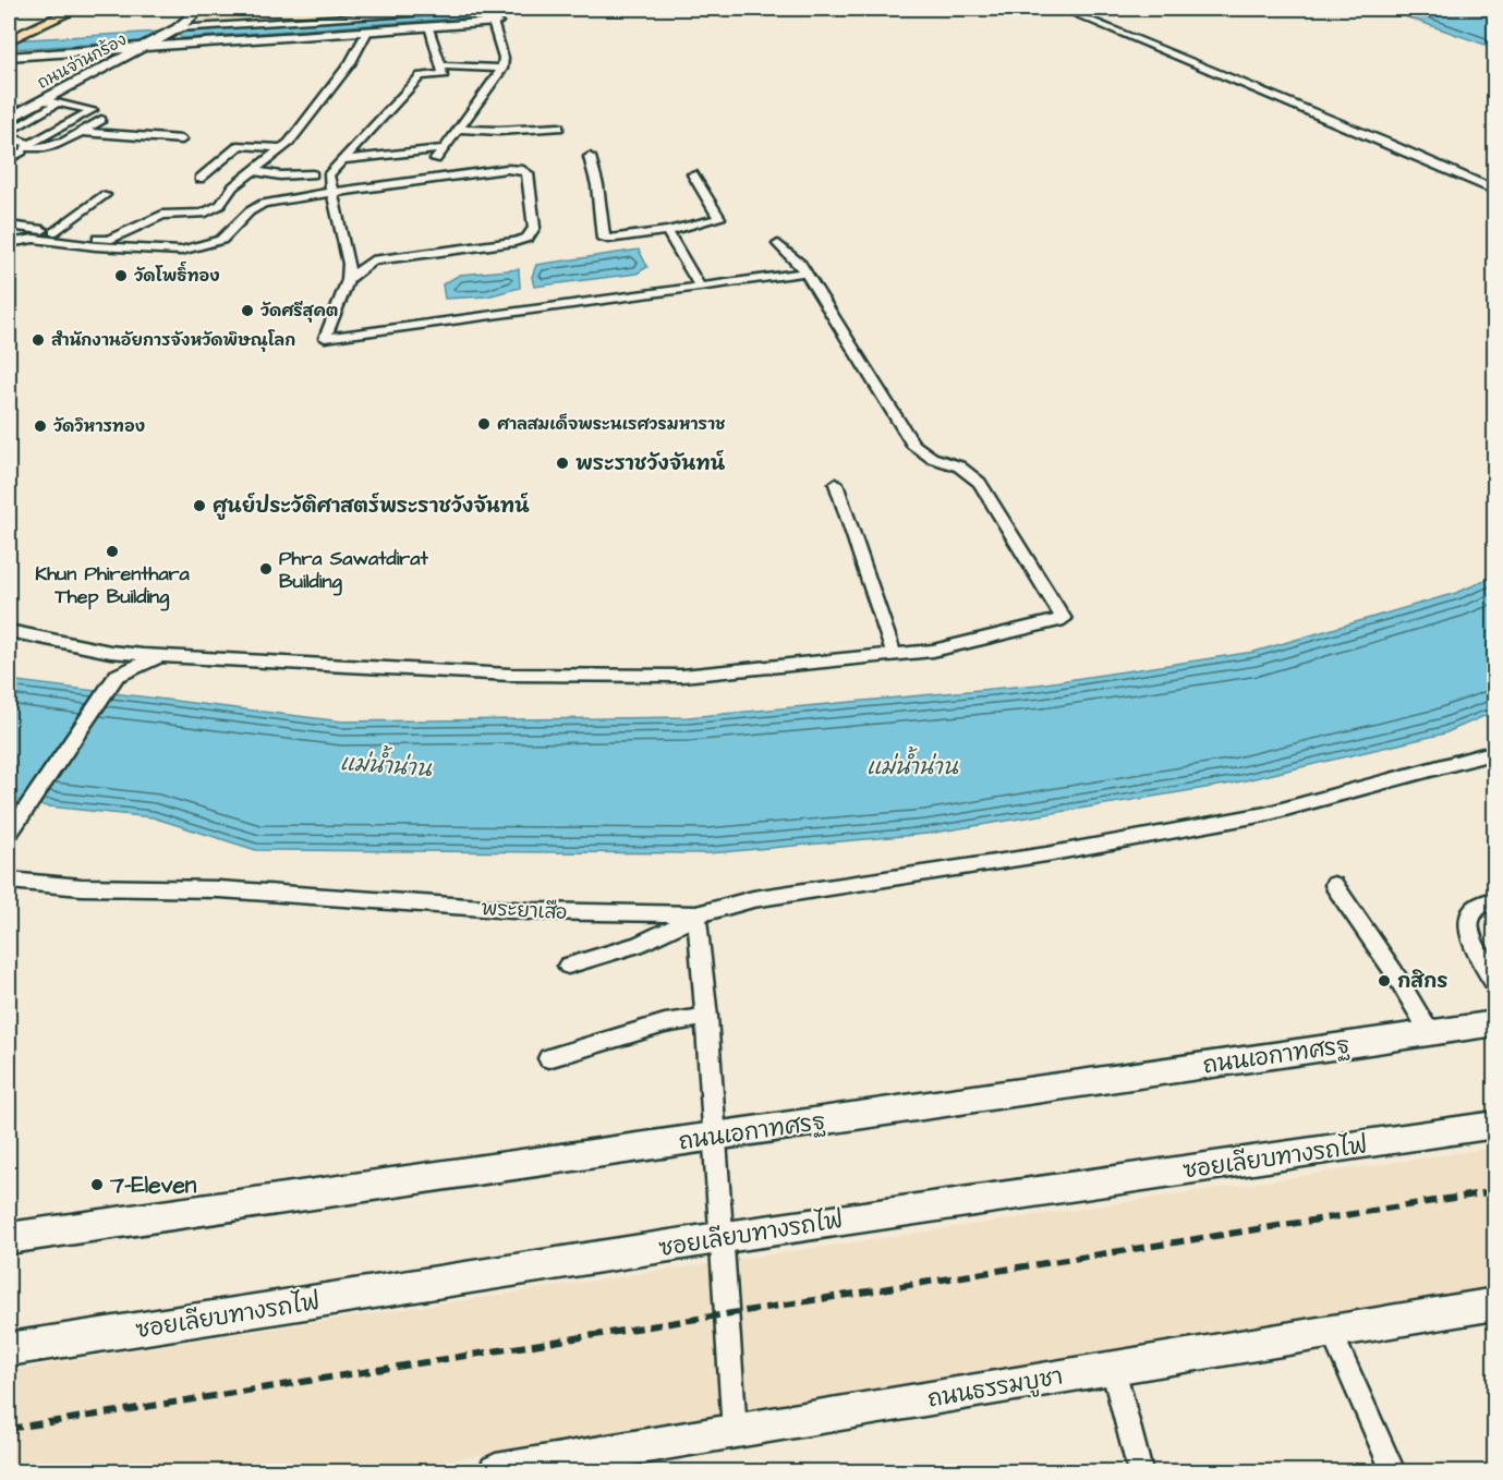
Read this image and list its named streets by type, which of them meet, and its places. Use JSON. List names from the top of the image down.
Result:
{
  "streets": {
    "street": [
      "ถนนจ่านกร้อง",
      "พระยาเสือ",
      "ถนนเอกาทศรฐ",
      "ซอยเลียบทางรถไฟ",
      "ถนนธรรมบูชา"
    ]
  },
  "water": ["แม่น้ำน่าน"],
  "places": [
    "วัดโพธิ์ทอง",
    "วัดศรีสุคต",
    "สำนักงานอัยการจังหวัดพิษณุโลก",
    "ศาลสมเด็จพระนเรศวรมหาราช",
    "วัดวิหารทอง",
    "พระราชวังจันทน์",
    "ศูนย์ประวัติศาสตร์พระราชวังจันทน์",
    "Khun Phirenthara Thep Building",
    "Phra Sawatdirat Building",
    "กสิกร",
    "7-Eleven"
  ]
}
